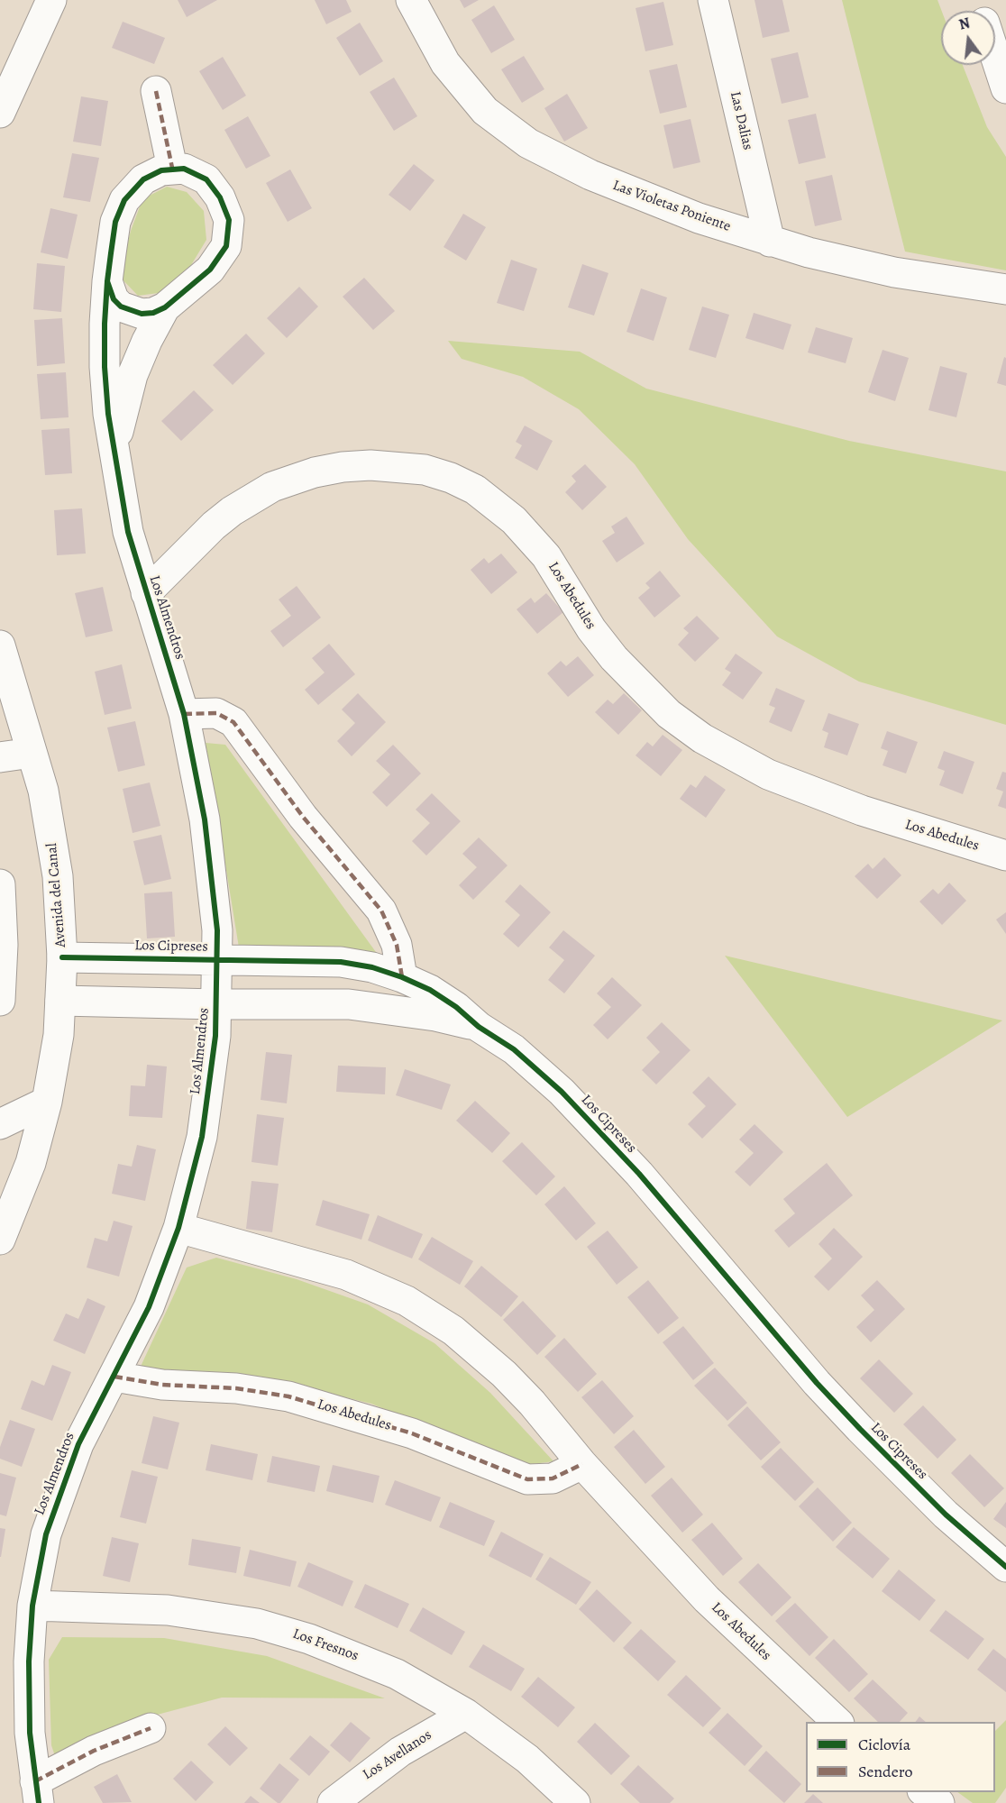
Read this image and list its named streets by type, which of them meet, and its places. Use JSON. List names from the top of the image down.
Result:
{
  "streets": {
    "street": [
      "Las Dalias",
      "Las Violetas Poniente",
      "Los Abedules",
      "Los Almendros",
      "Avenida del Canal",
      "Los Cipreses",
      "Los Fresnos",
      "Los Avellanos"
    ]
  },
  "crossings": [
    ["Las Dalias", "Las Violetas Poniente"],
    ["Los Abedules", "Los Almendros"],
    ["Los Almendros", "Los Cipreses"],
    ["Los Almendros", "Los Fresnos"],
    ["Avenida del Canal", "Los Cipreses"],
    ["Los Fresnos", "Los Avellanos"]
  ],
  "legend": ["Ciclovía", "Sendero"],
  "north": "top"
}
